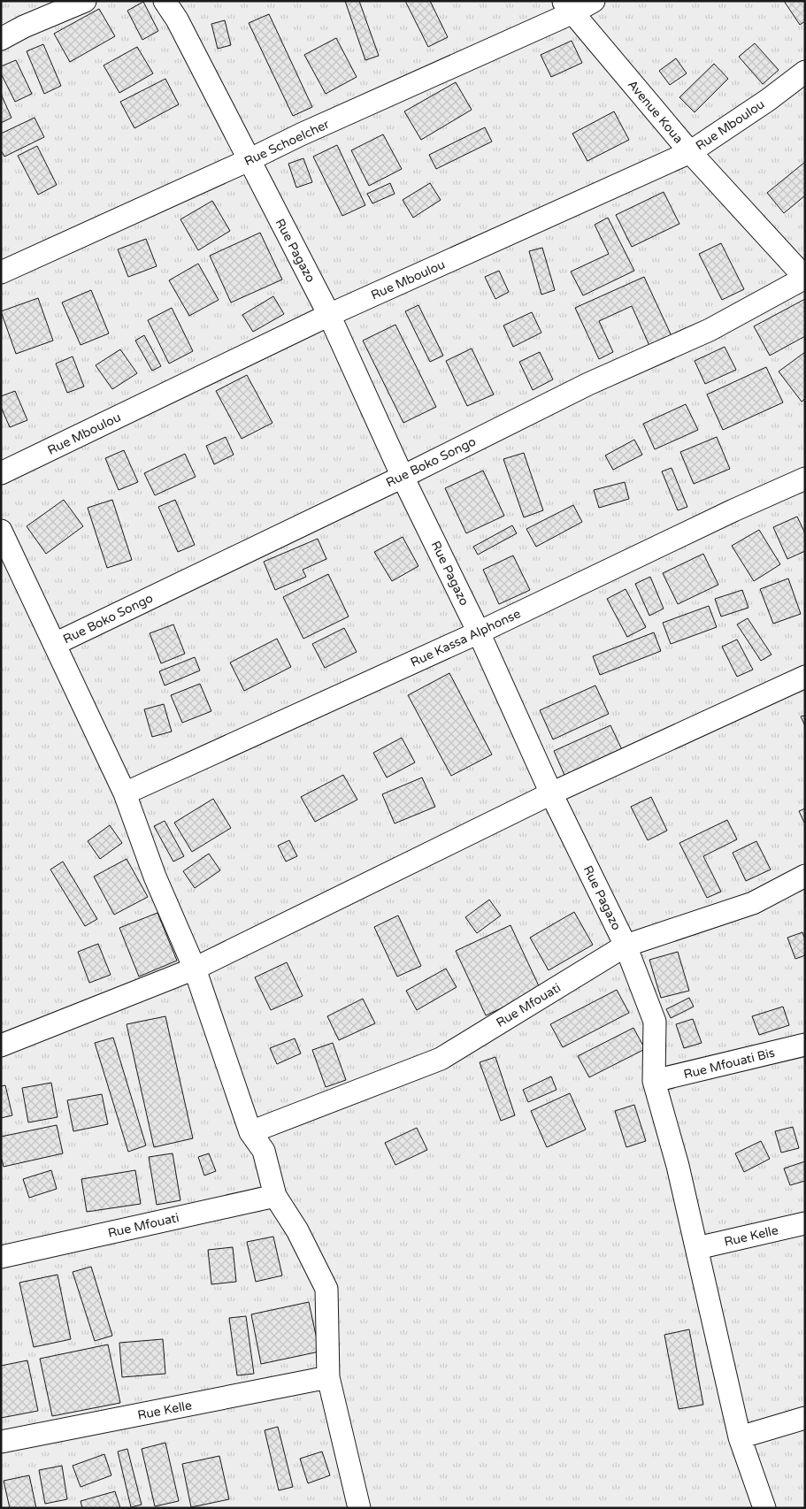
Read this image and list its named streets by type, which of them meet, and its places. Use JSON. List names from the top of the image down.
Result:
{
  "streets": {
    "street": [
      "Avenue Koua",
      "Rue Mboulou",
      "Rue Schoelcher",
      "Rue Pagazo",
      "Rue Boko Songo",
      "Rue Kassa Alphonse",
      "Rue Mfouati",
      "Rue Mfouati Bis",
      "Rue Kelle"
    ]
  },
  "crossings": [
    ["Avenue Koua", "Rue Mboulou"],
    ["Avenue Koua", "Rue Schoelcher"],
    ["Avenue Koua", "Rue Boko Songo"],
    ["Rue Mboulou", "Rue Pagazo"],
    ["Rue Schoelcher", "Rue Pagazo"],
    ["Rue Pagazo", "Rue Boko Songo"],
    ["Rue Pagazo", "Rue Kassa Alphonse"],
    ["Rue Pagazo", "Rue Mfouati"],
    ["Rue Pagazo", "Rue Mfouati Bis"],
    ["Rue Pagazo", "Rue Kelle"]
  ]
}
